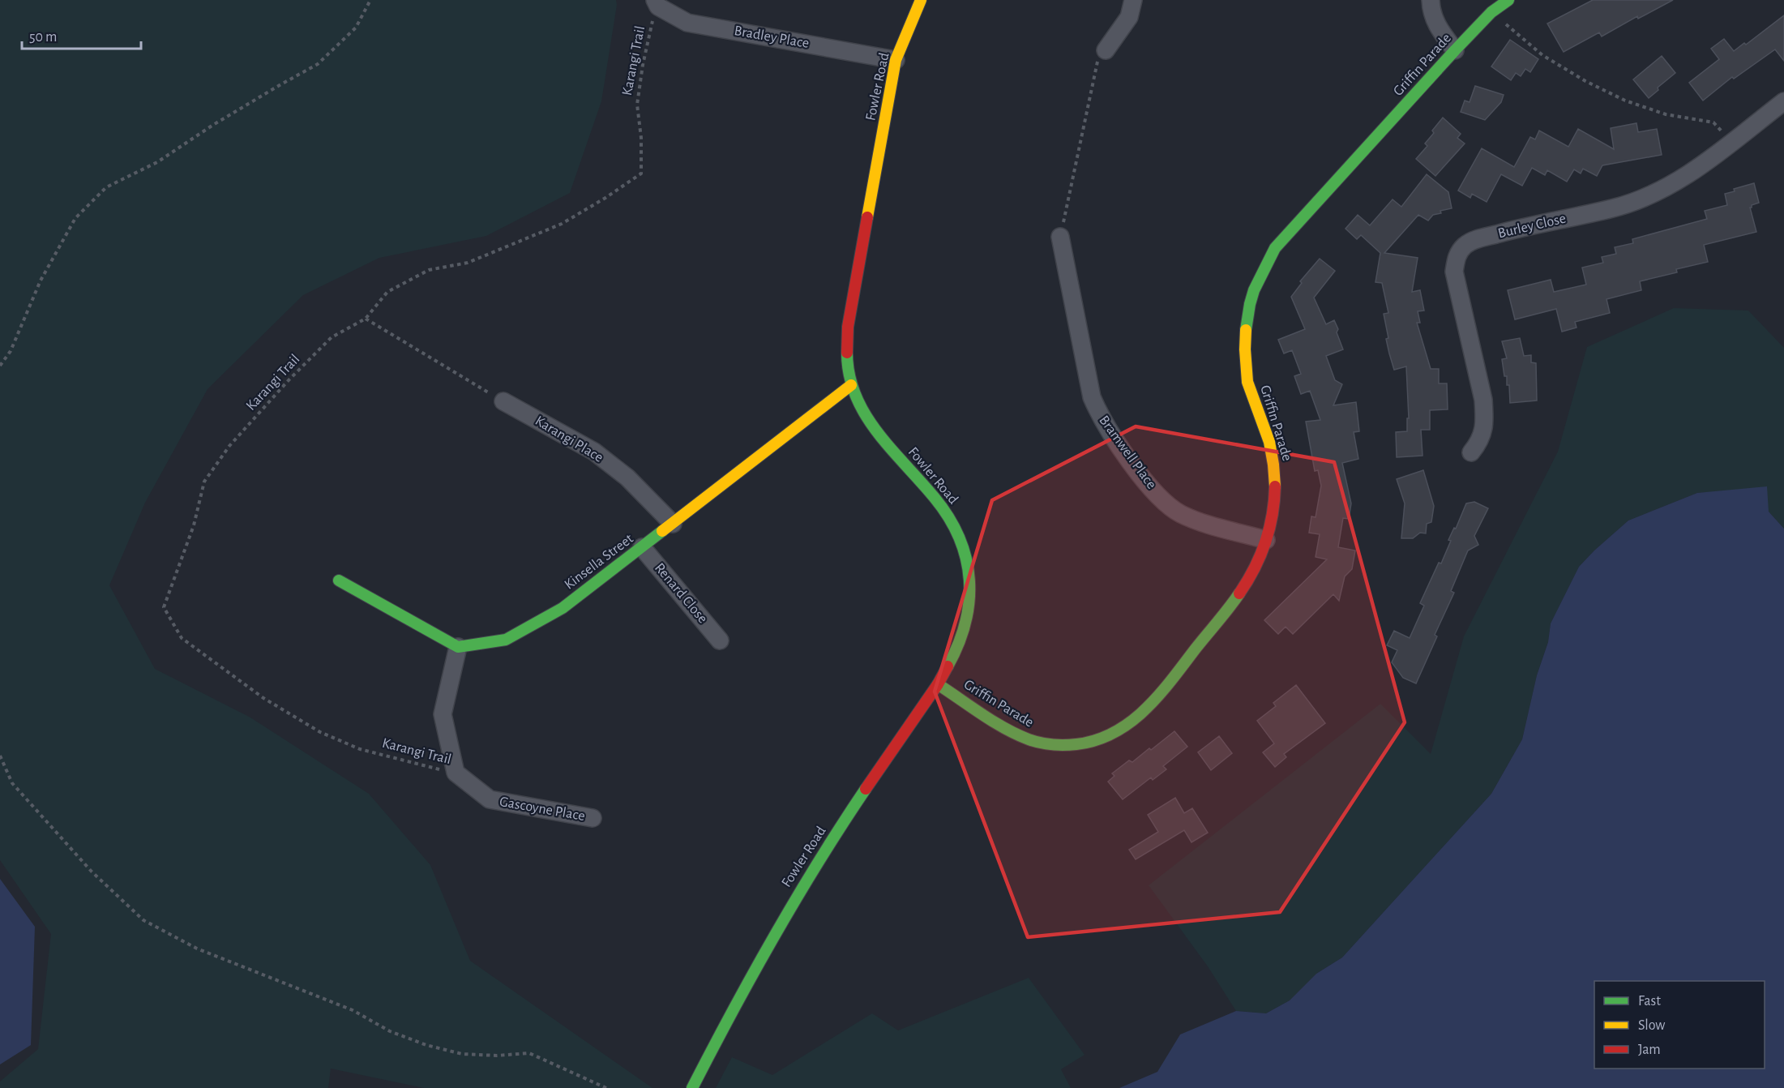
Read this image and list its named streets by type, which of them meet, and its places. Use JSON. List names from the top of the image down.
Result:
{
  "streets": {
    "street": [
      "Bradley Place",
      "Griffin Parade",
      "Fowler Road",
      "Burley Close",
      "Karangi Place",
      "Bramwell Place",
      "Kinsella Street",
      "Renard Close",
      "Gascoyne Place"
    ],
    "path": ["Karangi Trail"]
  },
  "crossings": [
    ["Bradley Place", "Karangi Trail"],
    ["Bradley Place", "Fowler Road"],
    ["Karangi Trail", "Gascoyne Place"],
    ["Griffin Parade", "Fowler Road"],
    ["Griffin Parade", "Bramwell Place"],
    ["Fowler Road", "Kinsella Street"],
    ["Karangi Place", "Kinsella Street"],
    ["Kinsella Street", "Renard Close"]
  ],
  "legend": ["Fast", "Slow", "Jam"],
  "scale_bar": "50 m"
}
